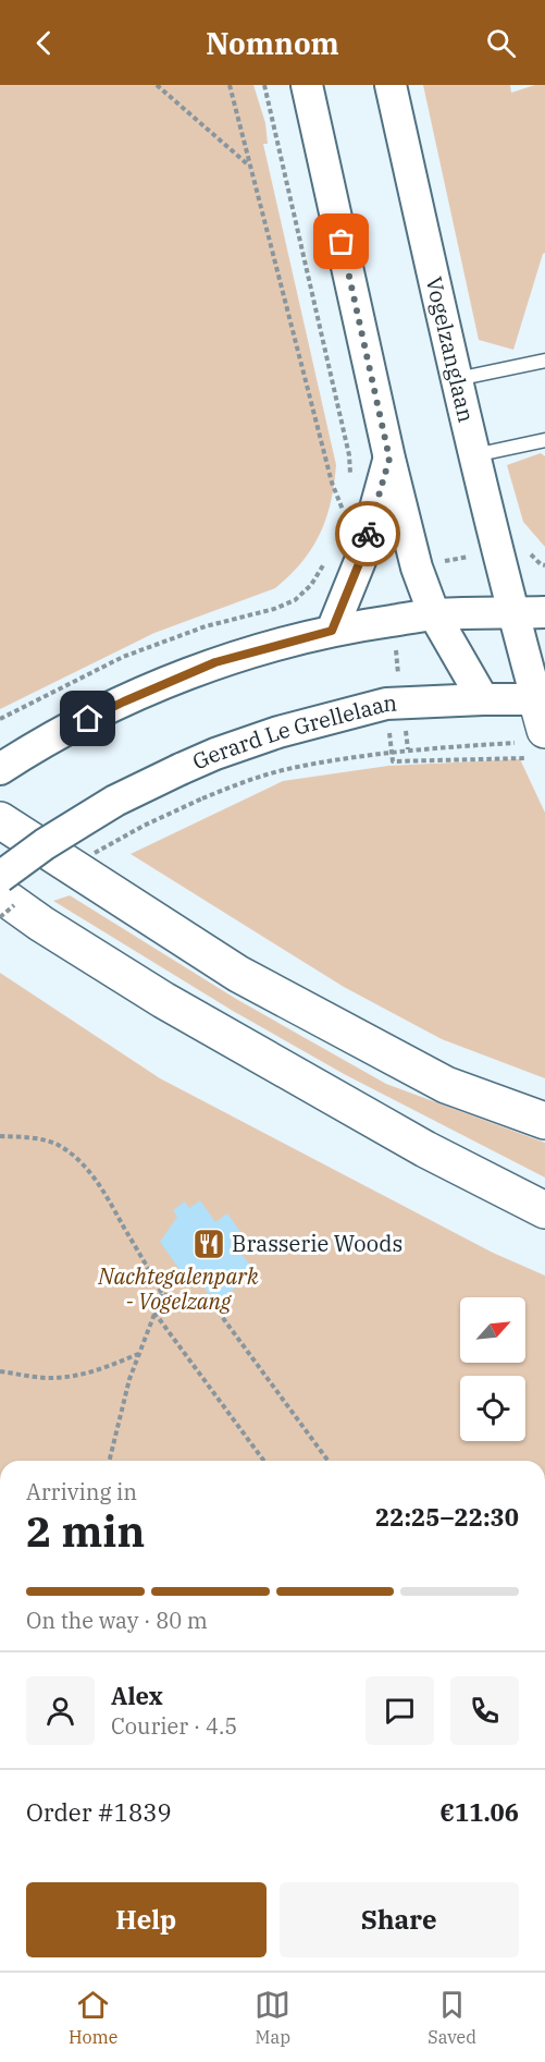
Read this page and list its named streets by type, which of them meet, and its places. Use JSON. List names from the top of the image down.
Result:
{
  "streets": {
    "street": ["Vogelzanglaan", "Gerard Le Grellelaan"]
  },
  "crossings": [
    ["Vogelzanglaan", "Gerard Le Grellelaan"]
  ],
  "parks": ["Nachtegalenpark - Vogelzang"],
  "places": {
    "restaurant": ["Brasserie Woods"]
  },
  "north": "top right",
  "page": {
    "header": "Nomnom",
    "heading": ["2 min", "Arriving in", "22:25–22:30"],
    "panel": [
      "Alex",
      "Courier · 4.5",
      "Order #1839",
      "€11.06"
    ],
    "bar": "On the way · 80 m",
    "buttons": ["Help", "Share"],
    "tabs": ["Home", "Map", "Saved"]
  }
}
